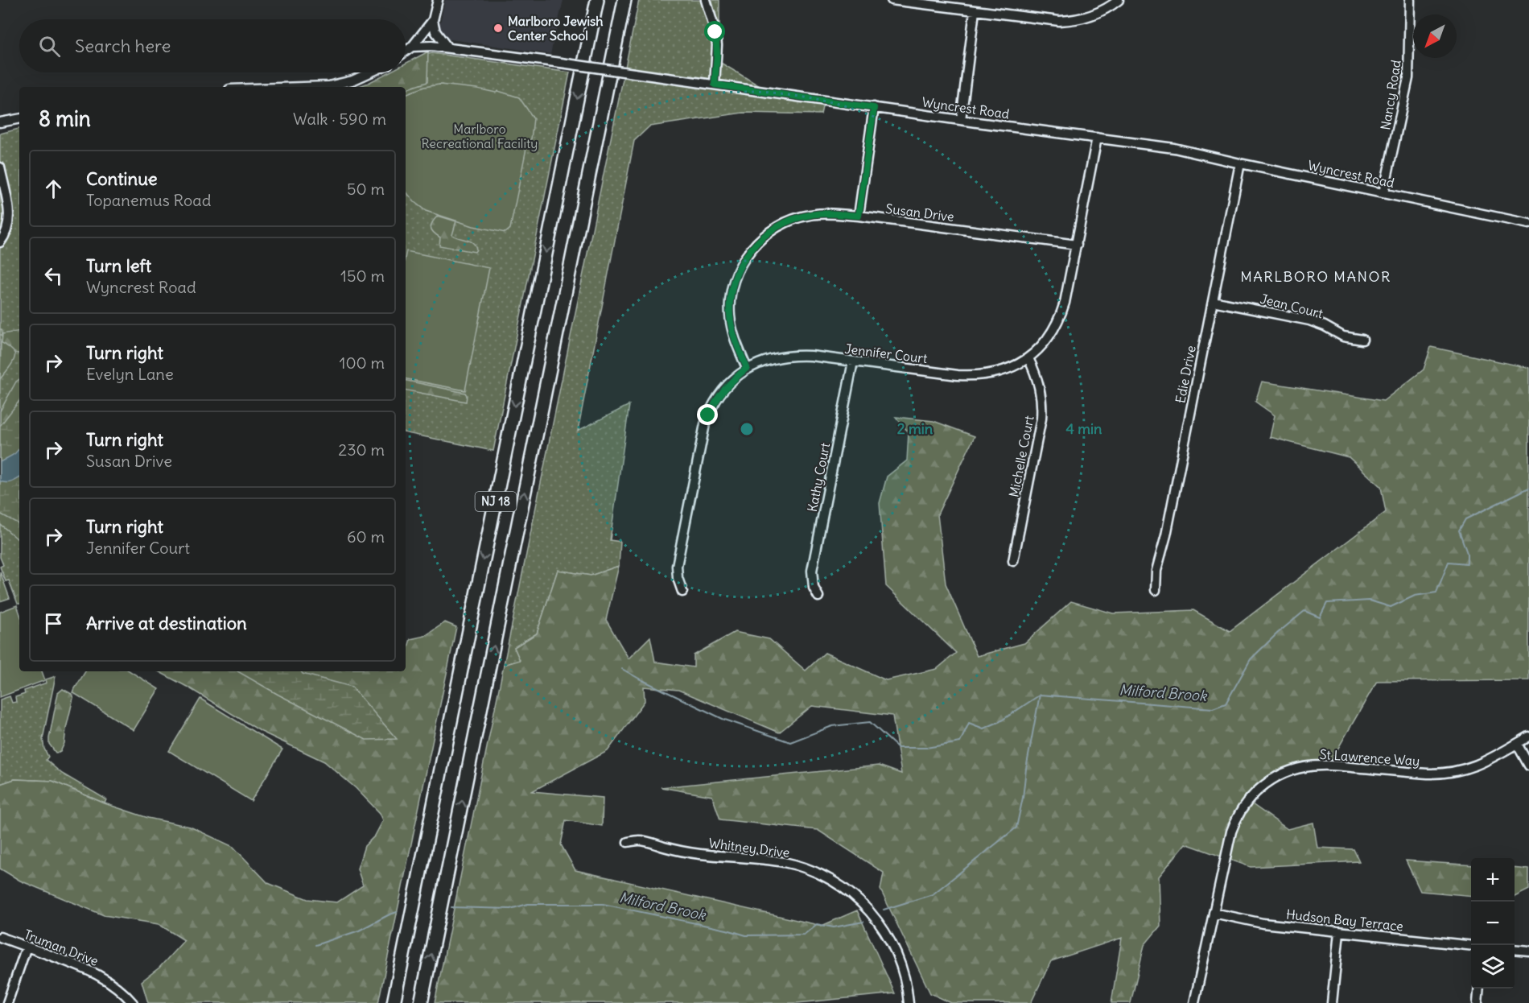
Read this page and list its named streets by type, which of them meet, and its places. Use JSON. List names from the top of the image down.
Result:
{
  "streets": {
    "highway": ["NJ 18"],
    "street": [
      "Nancy Road",
      "Wyncrest Road",
      "Susan Drive",
      "Jean Court",
      "Jennifer Court",
      "Edie Drive",
      "Michelle Court",
      "Kathy Court",
      "St Lawrence Way",
      "Whitney Drive",
      "Hudson Bay Terrace",
      "Truman Drive"
    ]
  },
  "crossings": [
    ["Nancy Road", "Wyncrest Road"],
    ["Wyncrest Road", "Jennifer Court"],
    ["Wyncrest Road", "Edie Drive"],
    ["Susan Drive", "Jennifer Court"],
    ["Jean Court", "Edie Drive"],
    ["Jennifer Court", "Michelle Court"],
    ["Jennifer Court", "Kathy Court"],
    ["St Lawrence Way", "Hudson Bay Terrace"]
  ],
  "districts": ["MARLBORO MANOR"],
  "water": ["Milford Brook"],
  "parks": ["Marlboro Recreational Facility"],
  "places": ["Marlboro Jewish Center School"],
  "north": "bottom left",
  "page": {
    "search": "Search here",
    "heading": ["8 min", "Walk · 590 m"],
    "list": [
      ["Continue", "Topanemus Road", "50 m"],
      ["Turn left", "Wyncrest Road", "150 m"],
      ["Turn right", "Evelyn Lane", "100 m"],
      ["Turn right", "Susan Drive", "230 m"],
      ["Turn right", "Jennifer Court", "60 m"],
      "Arrive at destination"
    ],
    "map_buttons": ["+", "−"]
  },
  "rings": ["2 min", "4 min"]
}
